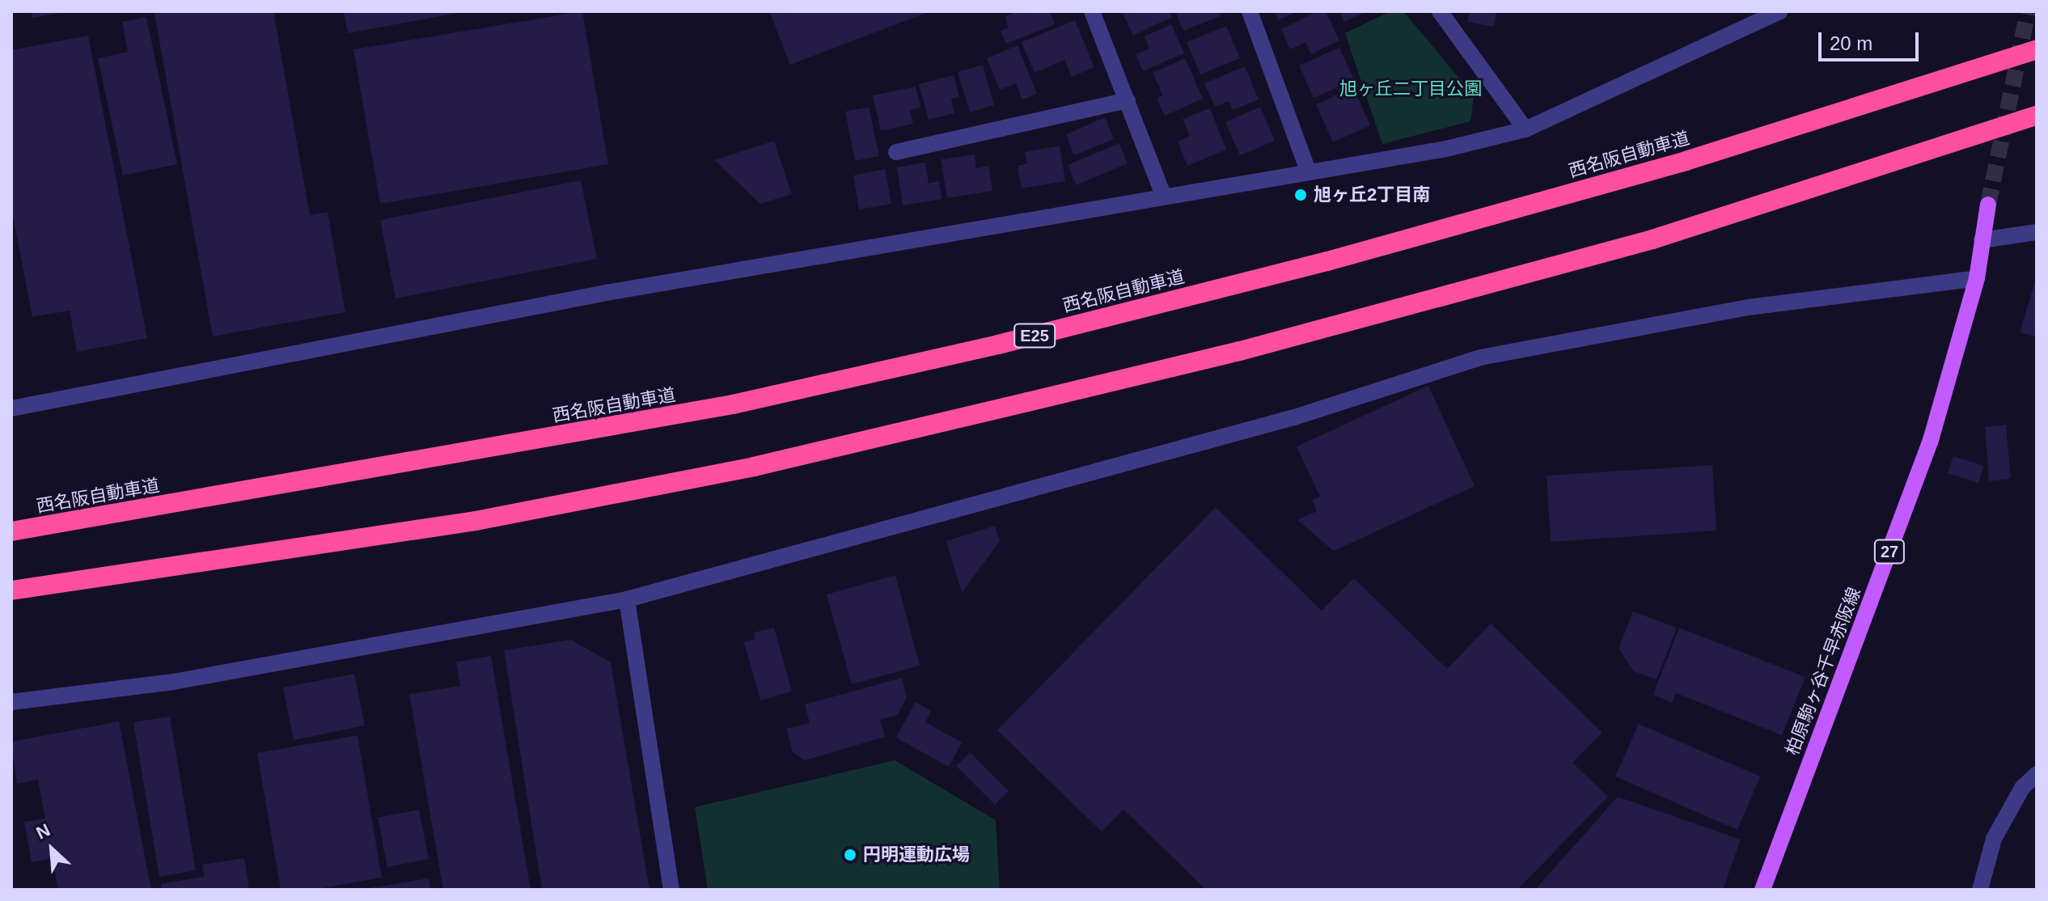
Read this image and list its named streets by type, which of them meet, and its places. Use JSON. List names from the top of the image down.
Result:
{
  "streets": {
    "highway": ["西名阪自動車道", "E25"],
    "main road": ["27", "柏原駒ヶ谷千早赤阪線"]
  },
  "parks": ["旭ヶ丘二丁目公園"],
  "places": ["旭ヶ丘2丁目南", "円明運動広場"],
  "scale_bar": "20 m",
  "north": "top left"
}
